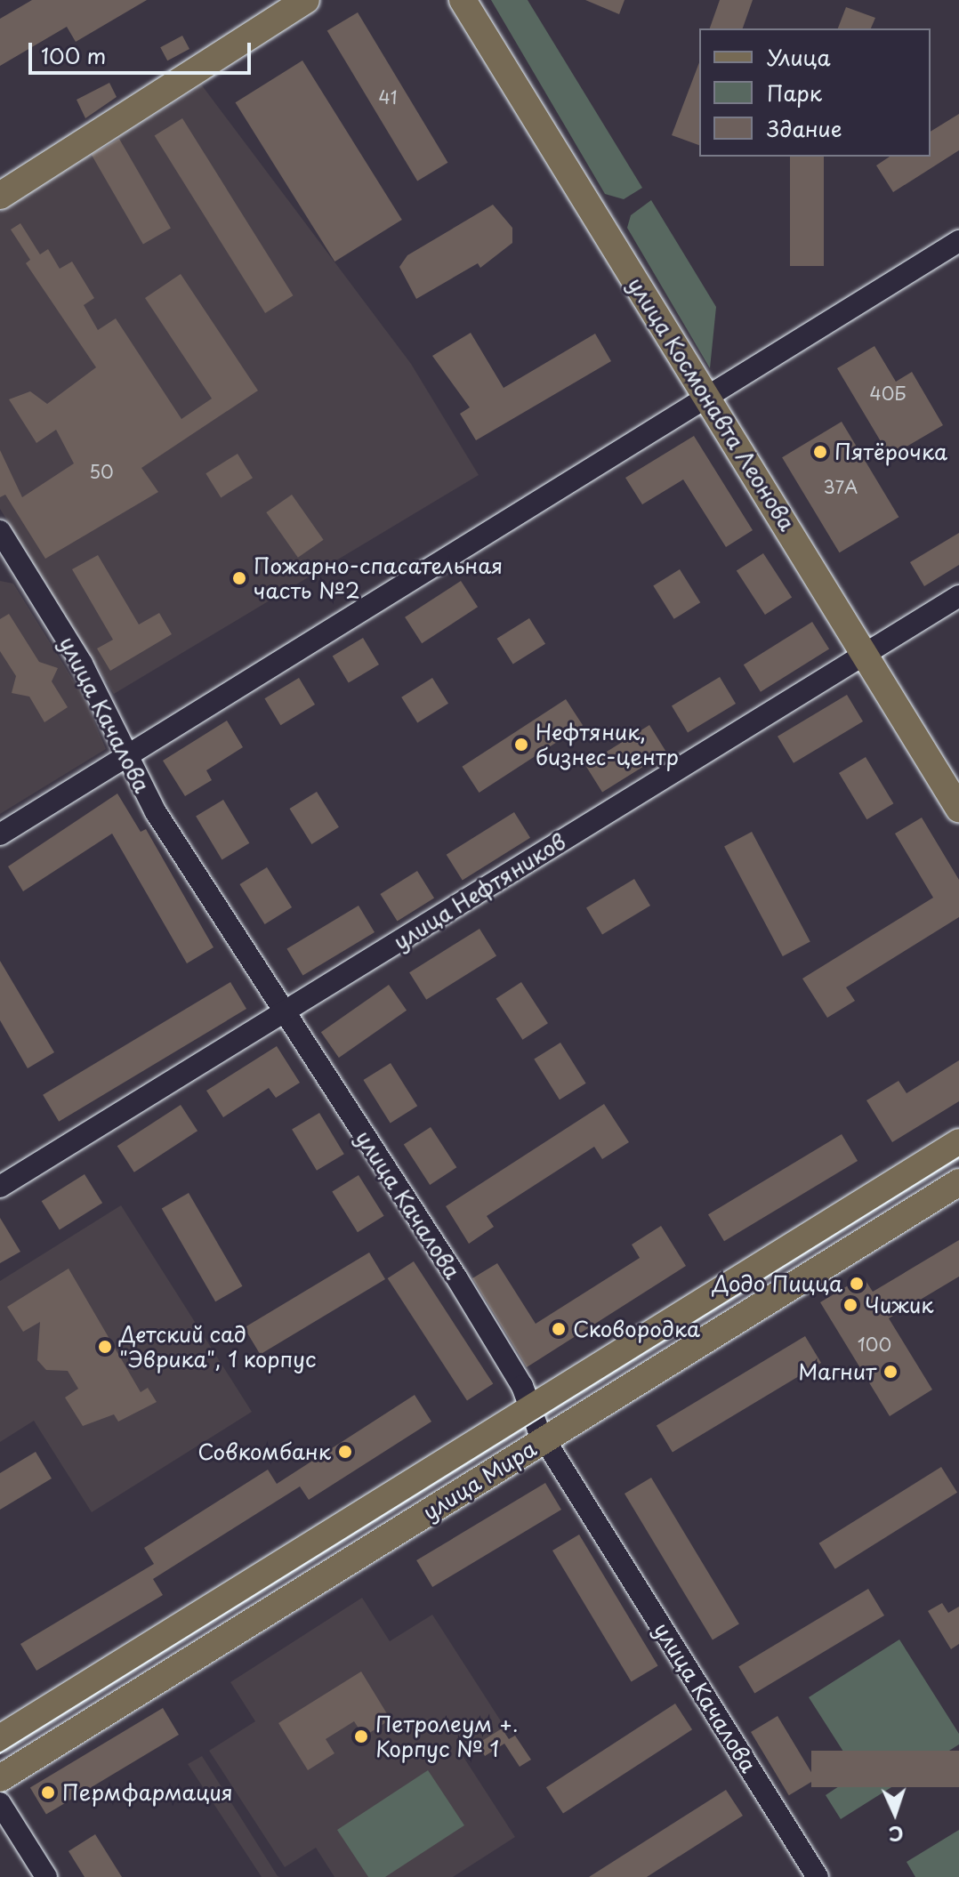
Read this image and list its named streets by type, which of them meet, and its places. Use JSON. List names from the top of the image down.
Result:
{
  "streets": {
    "main road": ["улица Космонавта Леонова", "улица Мира"],
    "street": ["улица Качалова", "улица Нефтяников"]
  },
  "crossings": [
    ["улица Космонавта Леонова", "улица Нефтяников"],
    ["улица Качалова", "улица Нефтяников"],
    ["улица Качалова", "улица Мира"]
  ],
  "places": [
    "Пятёрочка",
    "Пожарно-спасательная часть №2",
    "Нефтяник, бизнес-центр",
    "Додо Пицца",
    "Чижик",
    "Сковородка",
    "Детский сад \"Эврика\", 1 корпус",
    "Магнит",
    "Совкомбанк",
    "Петролеум +. Корпус № 1",
    "Пермфармация"
  ],
  "house_numbers": [
    "41",
    "40Б",
    "50",
    "37А",
    "100"
  ],
  "legend": ["Улица", "Парк", "Здание"],
  "scale_bar": "100 m",
  "north": "bottom"
}
